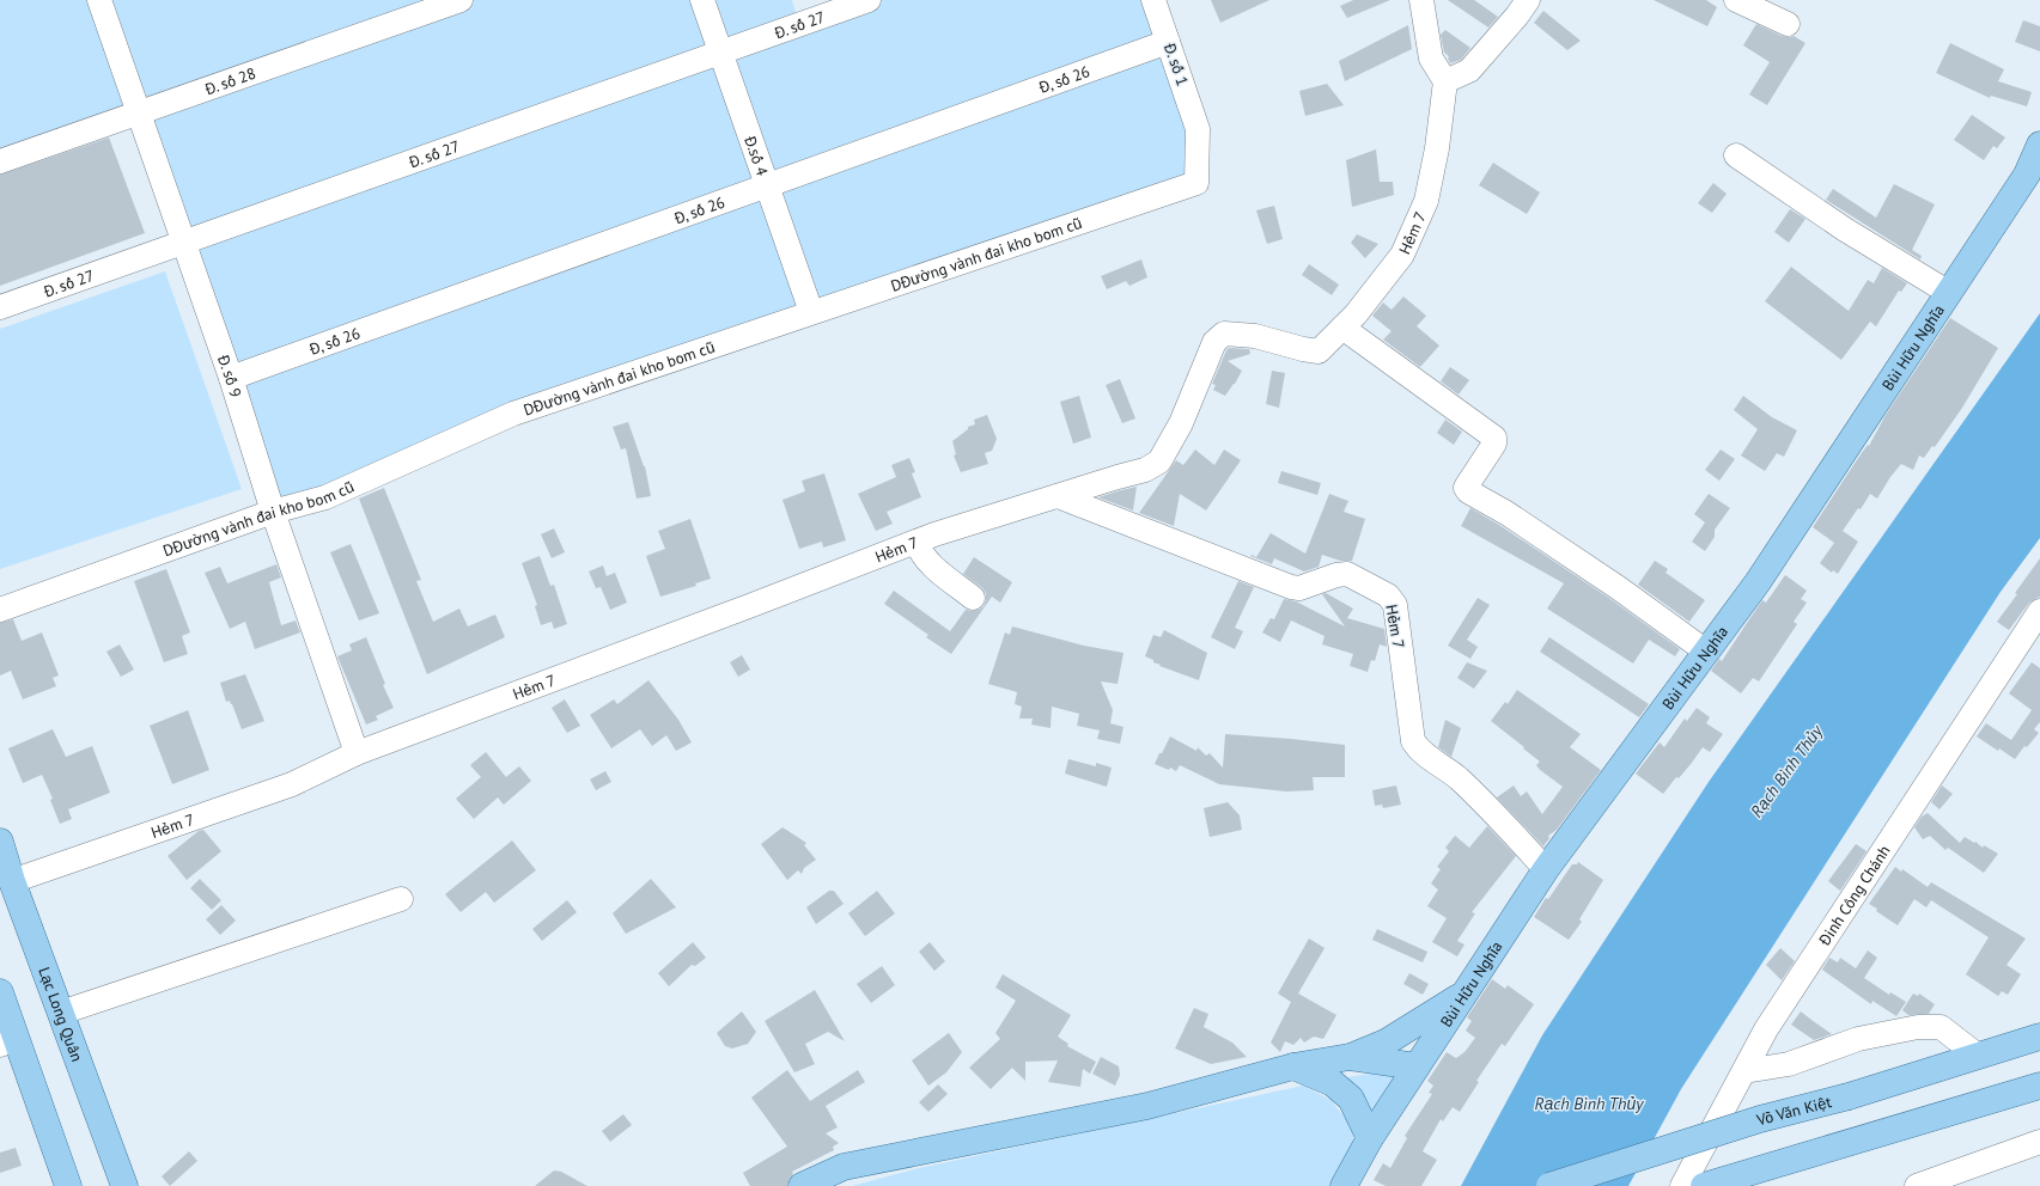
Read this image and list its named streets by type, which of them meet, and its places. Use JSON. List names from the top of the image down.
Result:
{
  "streets": {
    "main road": ["Bùi Hữu Nghĩa", "Lạc Long Quân", "Võ Văn Kiệt"],
    "street": [
      "Đ. số 27",
      "Đ. số 1",
      "Đ, số 26",
      "Đ. số 28",
      "Đ.số 4",
      "Hẻm 7",
      "DĐường vành đai kho bom cũ",
      "Đ. số 9",
      "Đinh Công Chánh"
    ]
  },
  "crossings": [
    ["Đ. số 27", "Đ.số 4"],
    ["Đ. số 27", "Đ. số 9"],
    ["Đ. số 1", "Đ, số 26"],
    ["Đ. số 1", "DĐường vành đai kho bom cũ"],
    ["Đ, số 26", "Đ.số 4"],
    ["Đ, số 26", "Đ. số 9"],
    ["Đ. số 28", "Đ. số 9"],
    ["Đ.số 4", "DĐường vành đai kho bom cũ"],
    ["Hẻm 7", "Bùi Hữu Nghĩa"],
    ["Hẻm 7", "Đ. số 9"],
    ["Hẻm 7", "Lạc Long Quân"],
    ["DĐường vành đai kho bom cũ", "Đ. số 9"]
  ],
  "water": ["Rạch Bình Thủy"]
}
